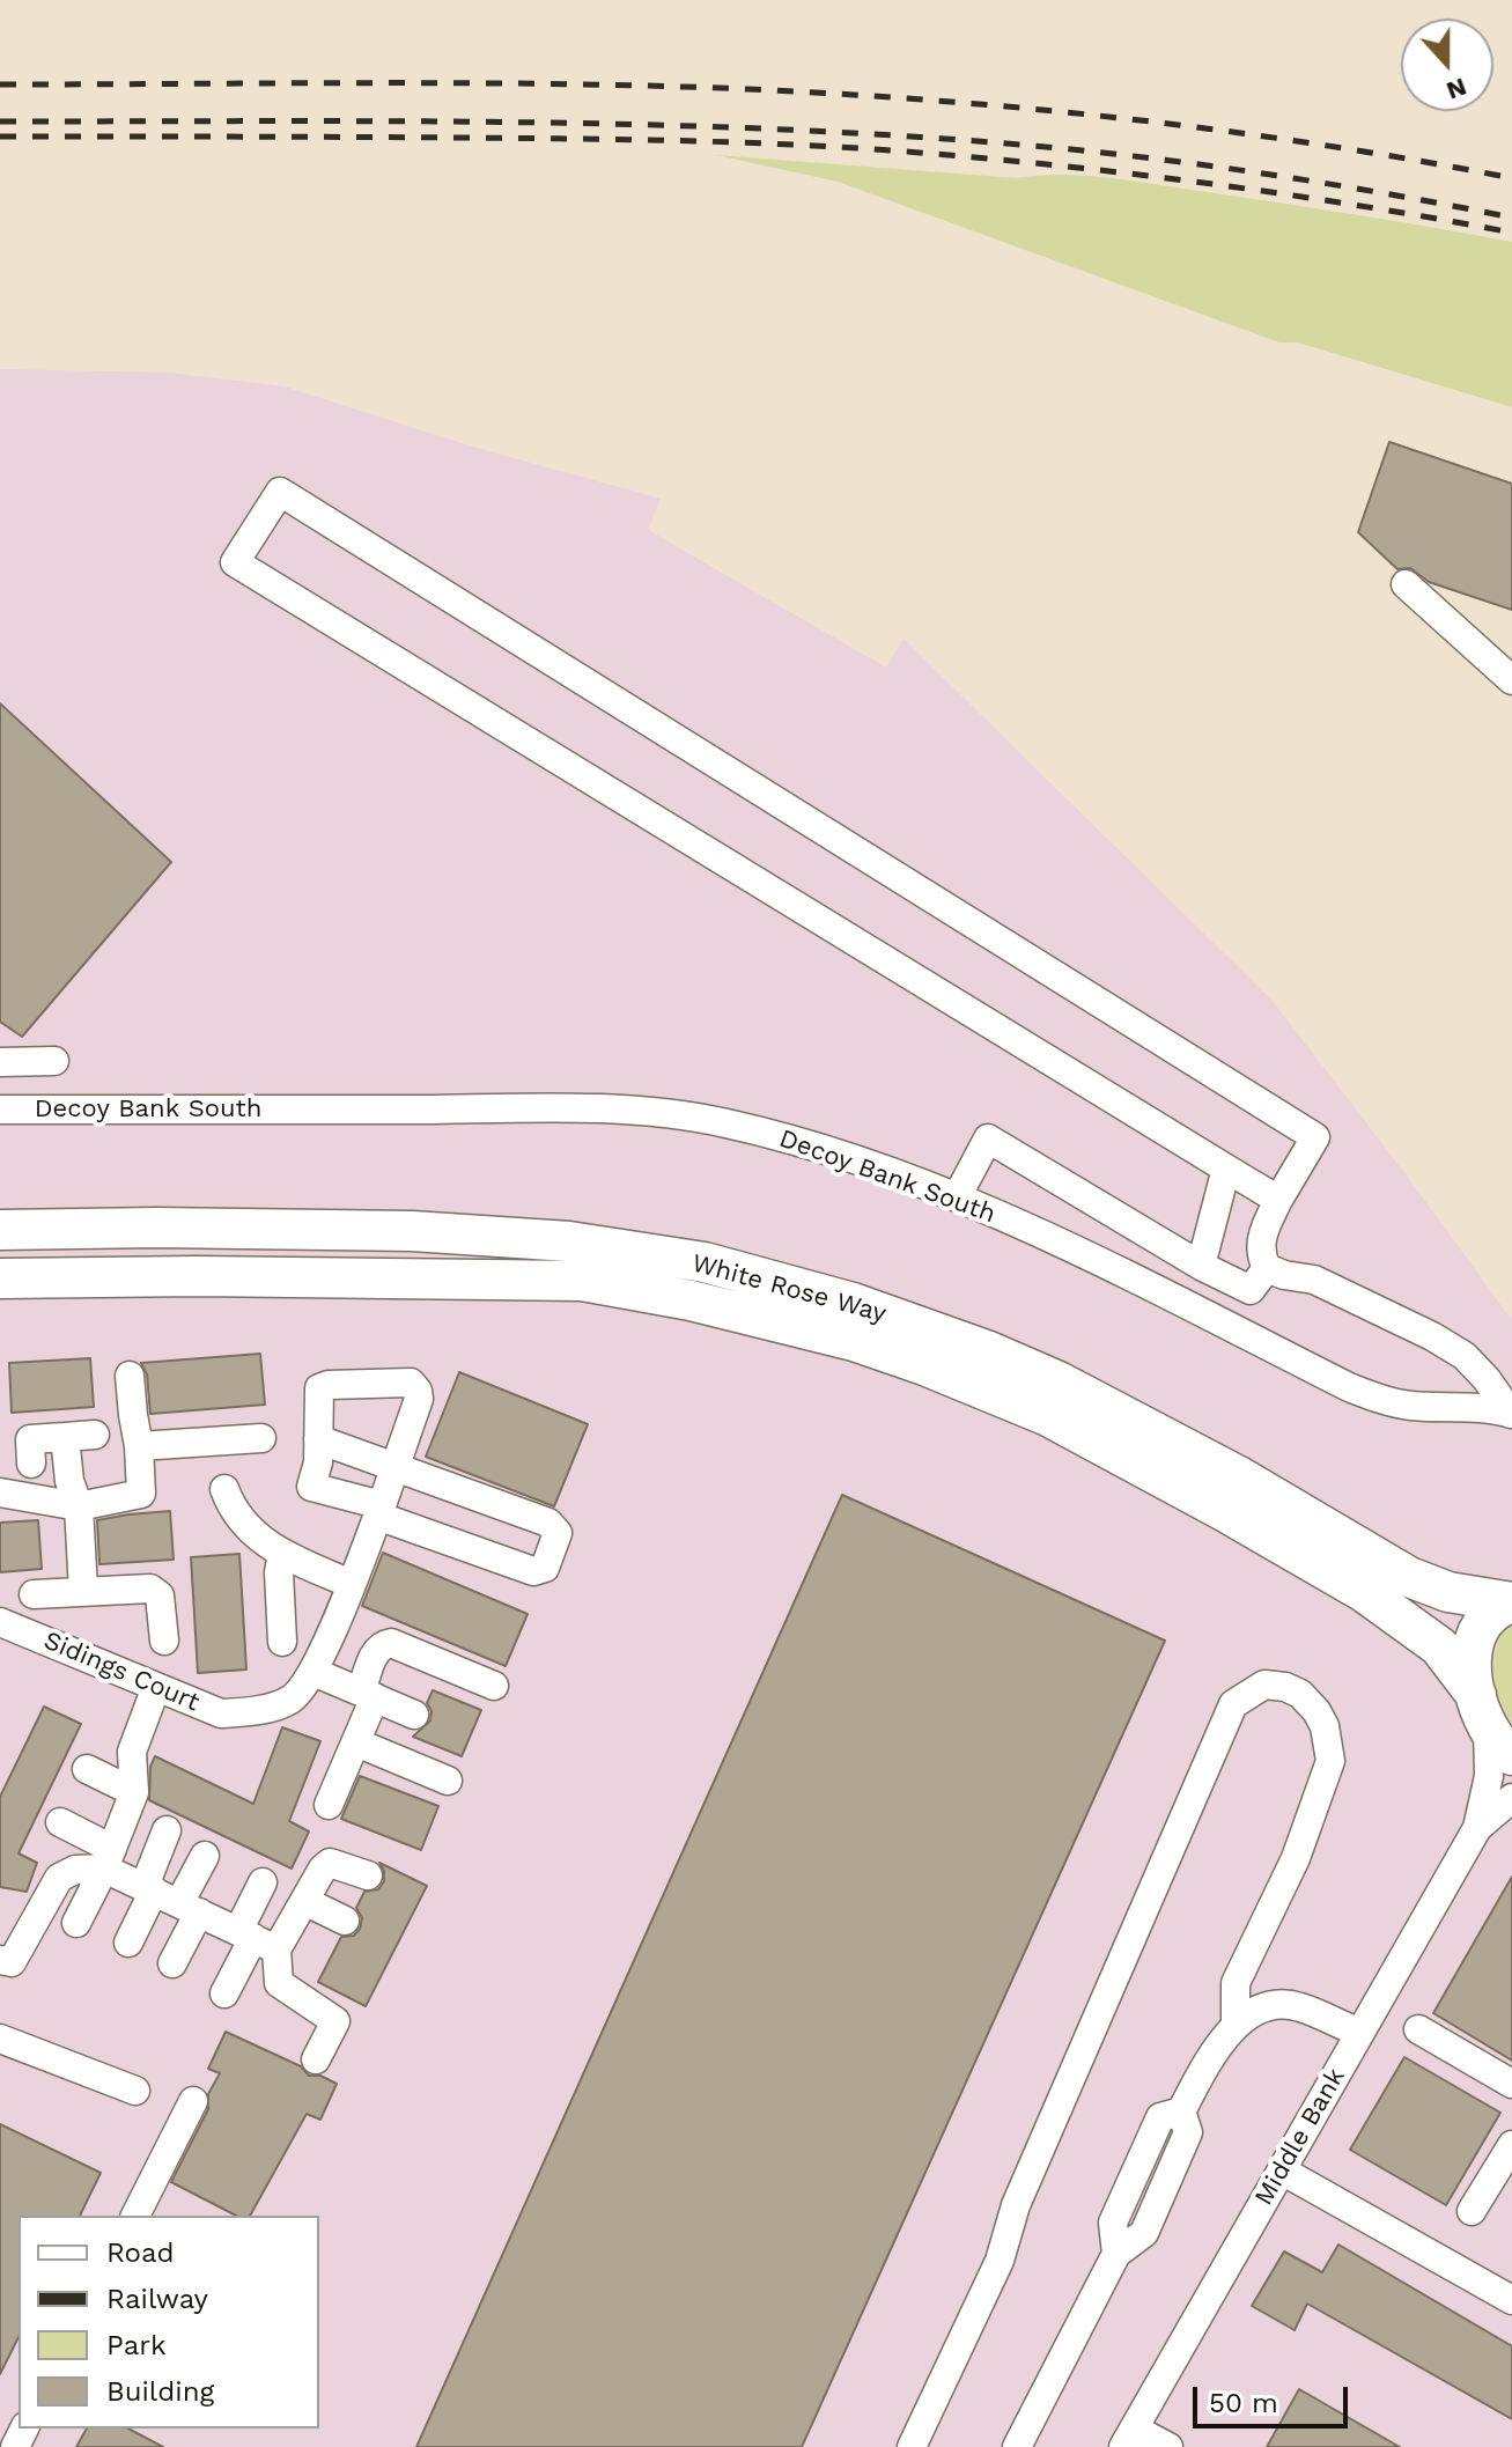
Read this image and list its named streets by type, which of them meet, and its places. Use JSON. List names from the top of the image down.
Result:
{
  "streets": {
    "highway": ["White Rose Way"],
    "street": ["Decoy Bank South", "Sidings Court", "Middle Bank"]
  },
  "crossings": [
    ["White Rose Way", "Middle Bank"]
  ],
  "legend": [
    "Road",
    "Railway",
    "Park",
    "Building"
  ],
  "scale_bar": "50 m",
  "north": "bottom"
}
